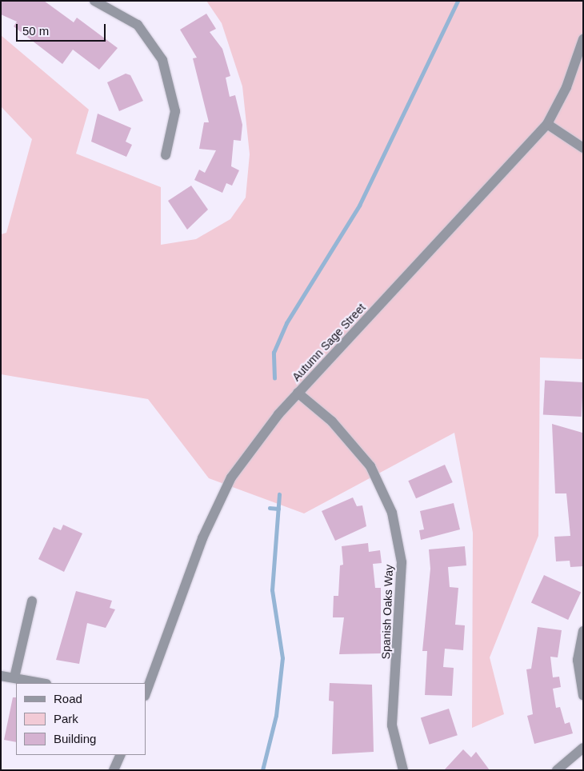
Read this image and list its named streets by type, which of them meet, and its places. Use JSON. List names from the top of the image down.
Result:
{
  "streets": {
    "street": ["Autumn Sage Street", "Spanish Oaks Way"]
  },
  "crossings": [
    ["Autumn Sage Street", "Spanish Oaks Way"]
  ],
  "legend": ["Road", "Park", "Building"],
  "scale_bar": "50 m"
}
